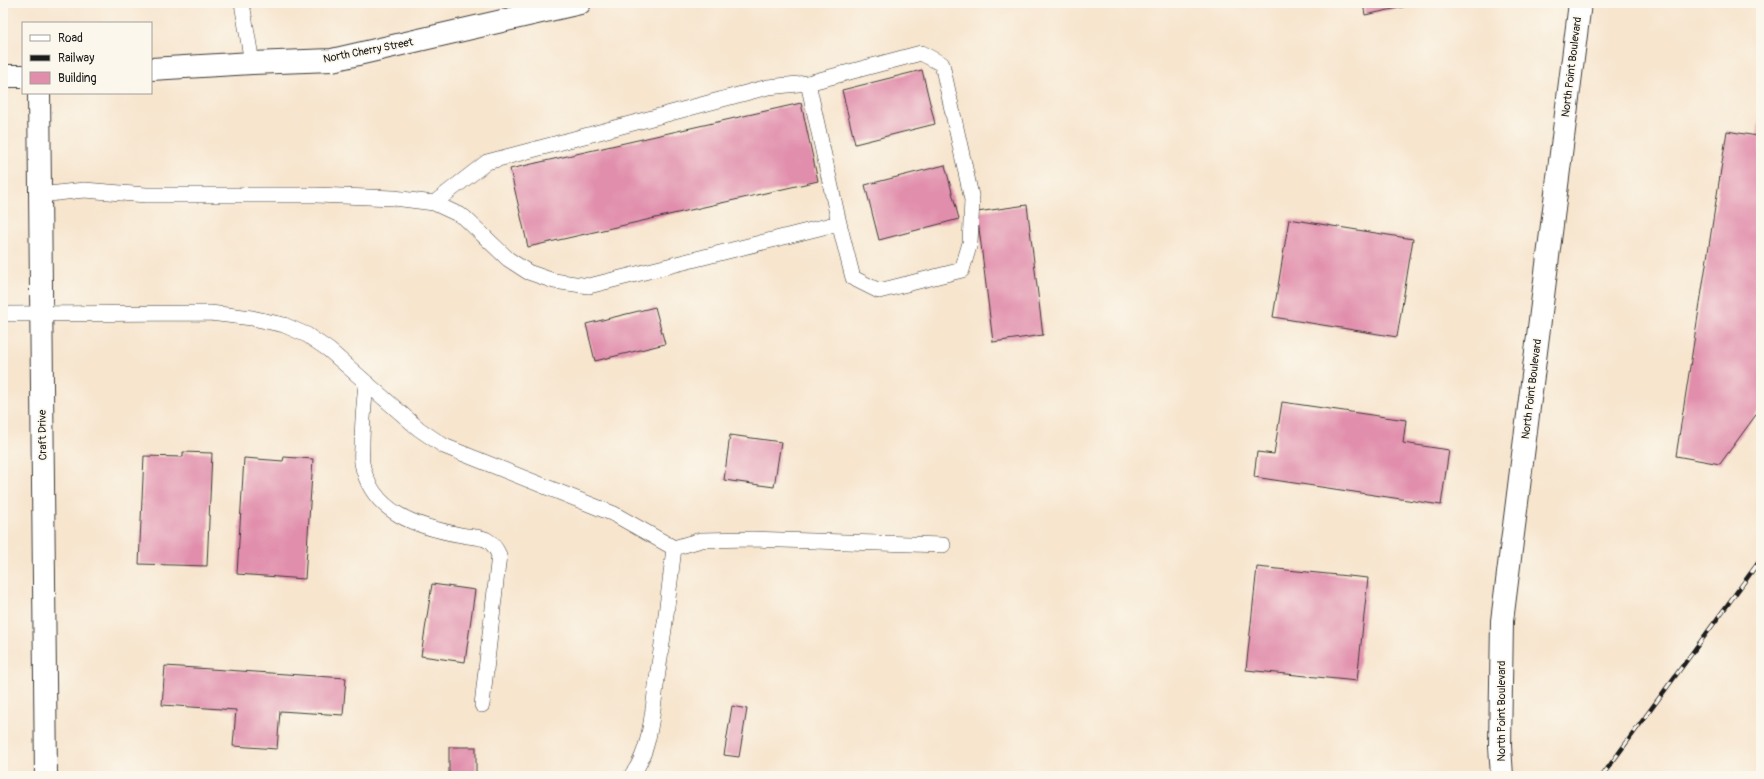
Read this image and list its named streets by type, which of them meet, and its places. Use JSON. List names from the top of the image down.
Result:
{
  "streets": {
    "main road": ["North Cherry Street", "North Point Boulevard", "Craft Drive"]
  },
  "legend": ["Road", "Railway", "Building"]
}
